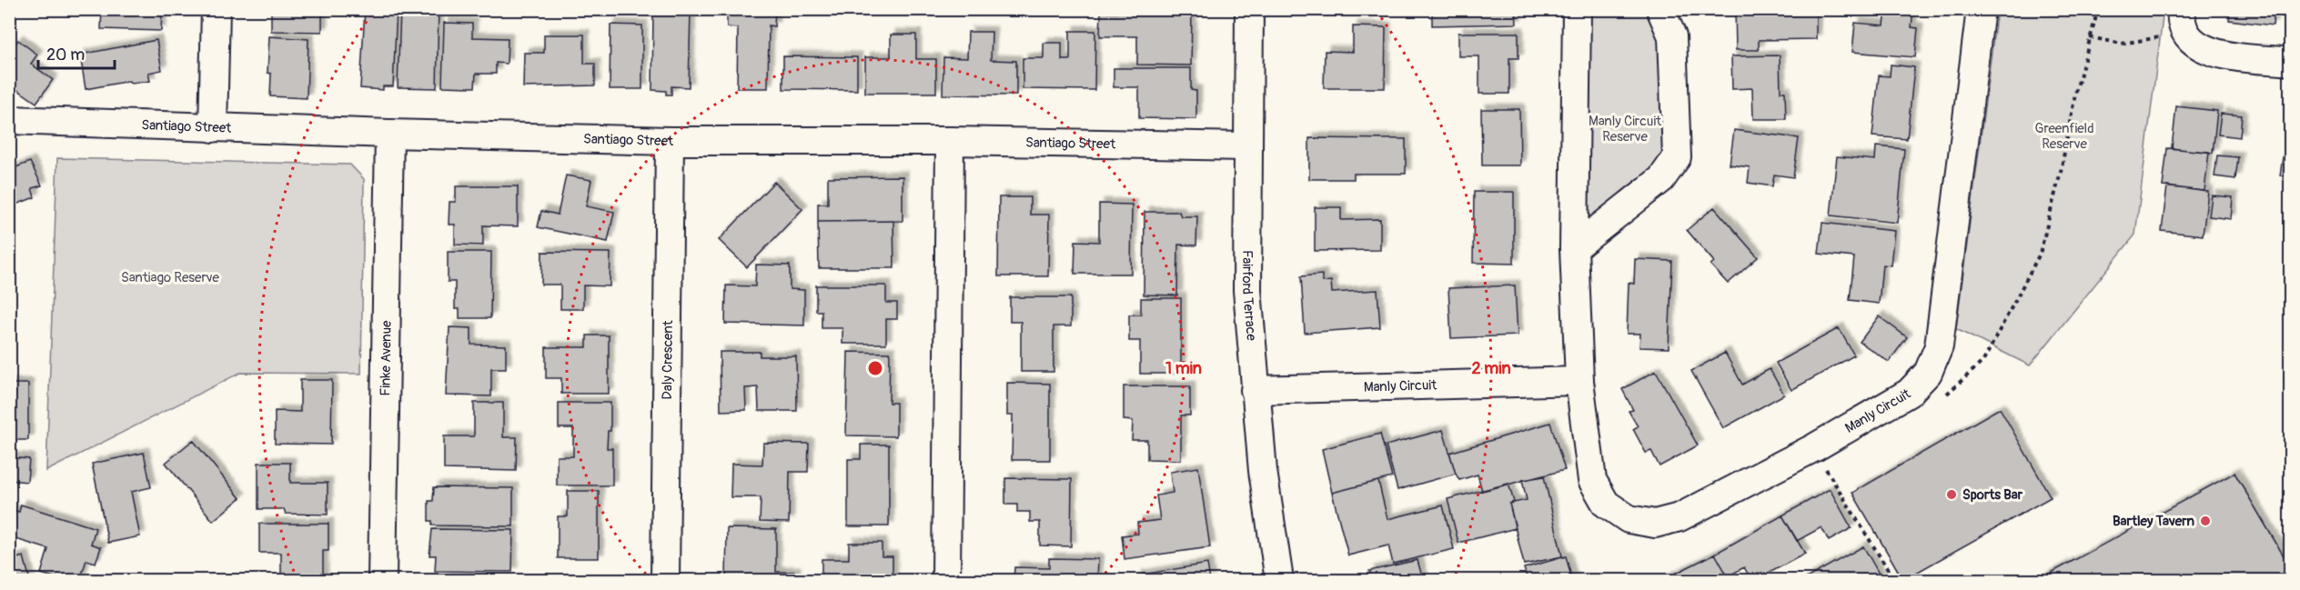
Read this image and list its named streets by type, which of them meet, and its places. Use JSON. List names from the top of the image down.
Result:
{
  "streets": {
    "street": [
      "Santiago Street",
      "Fairford Terrace",
      "Finke Avenue",
      "Daly Crescent",
      "Manly Circuit"
    ]
  },
  "crossings": [
    ["Santiago Street", "Fairford Terrace"],
    ["Santiago Street", "Finke Avenue"],
    ["Santiago Street", "Daly Crescent"],
    ["Fairford Terrace", "Manly Circuit"]
  ],
  "parks": ["Manly Circuit Reserve", "Greenfield Reserve", "Santiago Reserve"],
  "places": ["Sports Bar", "Bartley Tavern"],
  "scale_bar": "20 m",
  "rings": ["1 min", "2 min"]
}
